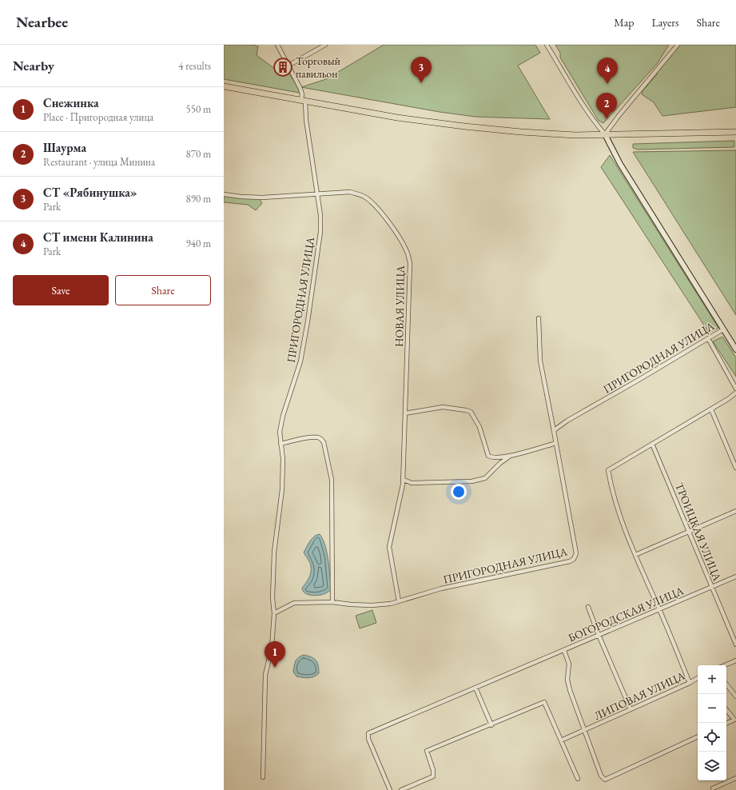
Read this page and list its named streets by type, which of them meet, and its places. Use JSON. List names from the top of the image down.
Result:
{
  "streets": {
    "street": [
      "ПРИГОРОДНАЯ УЛИЦА",
      "НОВАЯ УЛИЦА",
      "ТРОИЦКАЯ УЛИЦА",
      "БОГОРОДСКАЯ УЛИЦА",
      "ЛИПОВАЯ УЛИЦА"
    ]
  },
  "crossings": [
    ["ПРИГОРОДНАЯ УЛИЦА", "НОВАЯ УЛИЦА"],
    ["ТРОИЦКАЯ УЛИЦА", "БОГОРОДСКАЯ УЛИЦА"],
    ["БОГОРОДСКАЯ УЛИЦА", "ЛИПОВАЯ УЛИЦА"]
  ],
  "places": {
    "building": ["Торговый павильон"]
  },
  "page": {
    "header": "Nearbee",
    "nav": ["Map", "Layers", "Share"],
    "heading": ["Nearby", "4 results"],
    "pins": [
      "3",
      "4",
      "2",
      "1"
    ],
    "list": [
      {
        "mark": "1",
        "name": "Снежинка",
        "note": "Place · Пригородная улица",
        "value": "550 m"
      },
      {
        "mark": "2",
        "name": "Шаурма",
        "note": "Restaurant · улица Минина",
        "value": "870 m"
      },
      {
        "mark": "3",
        "name": "СТ «Рябинушка»",
        "note": "Park",
        "value": "890 m"
      },
      {
        "mark": "4",
        "name": "СТ имени Калинина",
        "note": "Park",
        "value": "940 m"
      }
    ],
    "buttons": ["Save", "Share"],
    "map_buttons": ["+", "−"]
  }
}
